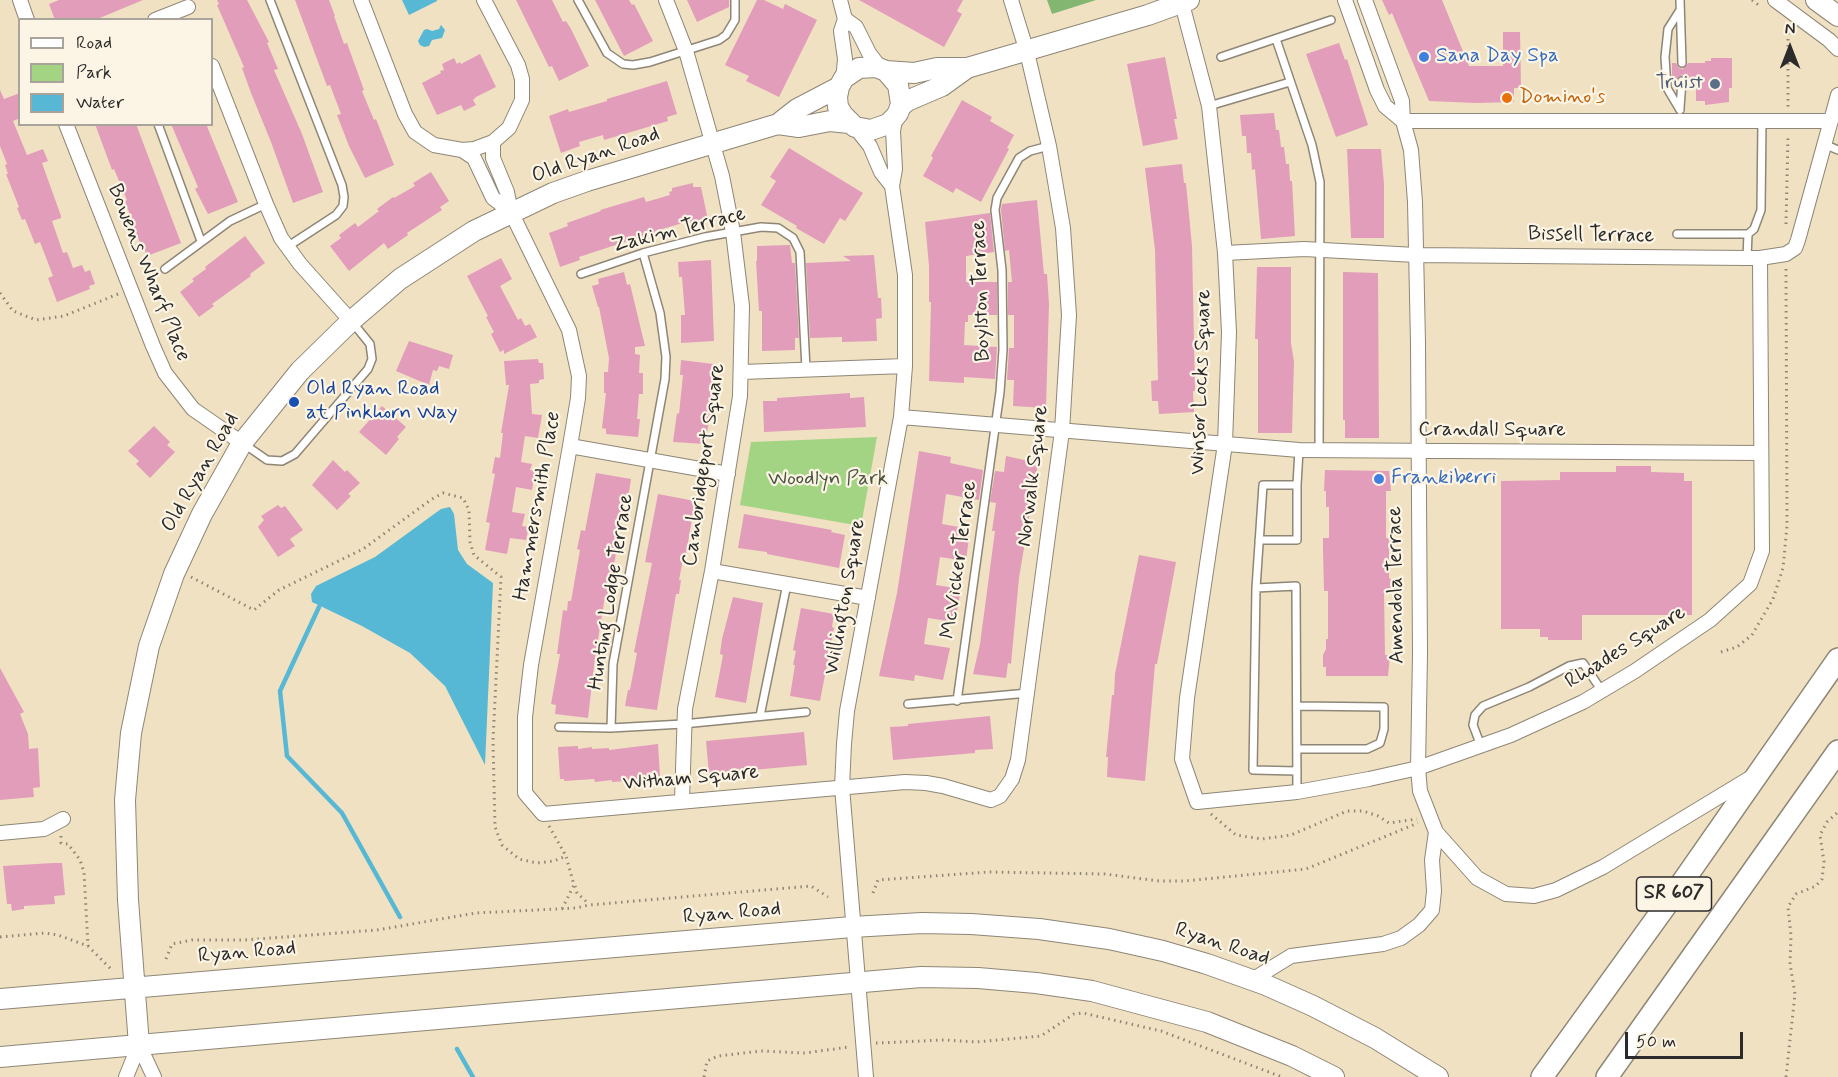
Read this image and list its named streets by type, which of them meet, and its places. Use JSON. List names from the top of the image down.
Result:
{
  "streets": {
    "main road": ["Old Ryan Road", "SR 607", "Ryan Road"],
    "street": [
      "Bissell Terrace",
      "Bowens Wharf Place",
      "Winsor Locks Square",
      "Crandall Square",
      "Cambridgeport Square",
      "Norwalk Square",
      "Hammersmith Place",
      "Amendola Terrace",
      "Willington Square",
      "Rhoades Square",
      "Witham Square"
    ],
    "lane": [
      "Zakim Terrace",
      "Boylston Terrace",
      "McVicker Terrace",
      "Hunting Lodge Terrace"
    ]
  },
  "crossings": [
    ["Old Ryan Road", "Bowens Wharf Place"],
    ["Old Ryan Road", "Winsor Locks Square"],
    ["Old Ryan Road", "Cambridgeport Square"],
    ["Old Ryan Road", "Norwalk Square"],
    ["Old Ryan Road", "Hammersmith Place"],
    ["Old Ryan Road", "Willington Square"],
    ["Old Ryan Road", "Ryan Road"],
    ["Zakim Terrace", "Cambridgeport Square"],
    ["Zakim Terrace", "Hunting Lodge Terrace"],
    ["Bissell Terrace", "Winsor Locks Square"],
    ["Bissell Terrace", "Amendola Terrace"],
    ["Bissell Terrace", "Rhoades Square"],
    ["Boylston Terrace", "Crandall Square"],
    ["Boylston Terrace", "Norwalk Square"],
    ["Boylston Terrace", "McVicker Terrace"],
    ["Winsor Locks Square", "Crandall Square"],
    ["Winsor Locks Square", "Rhoades Square"],
    ["Crandall Square", "Norwalk Square"],
    ["Crandall Square", "McVicker Terrace"],
    ["Crandall Square", "Amendola Terrace"],
    ["Crandall Square", "Willington Square"],
    ["Crandall Square", "Rhoades Square"],
    ["Cambridgeport Square", "Witham Square"],
    ["Norwalk Square", "Willington Square"],
    ["Norwalk Square", "Witham Square"],
    ["Hammersmith Place", "Witham Square"],
    ["Amendola Terrace", "Rhoades Square"],
    ["Amendola Terrace", "SR 607"],
    ["Willington Square", "Witham Square"],
    ["Willington Square", "Ryan Road"]
  ],
  "parks": ["Woodlyn Park"],
  "places": [
    "Sana Day Spa",
    "Truist",
    "Domino's",
    "Old Ryan Road at Pinkhorn Way",
    "Frankiberri"
  ],
  "legend": ["Road", "Park", "Water"],
  "scale_bar": "50 m",
  "north": "top"
}
